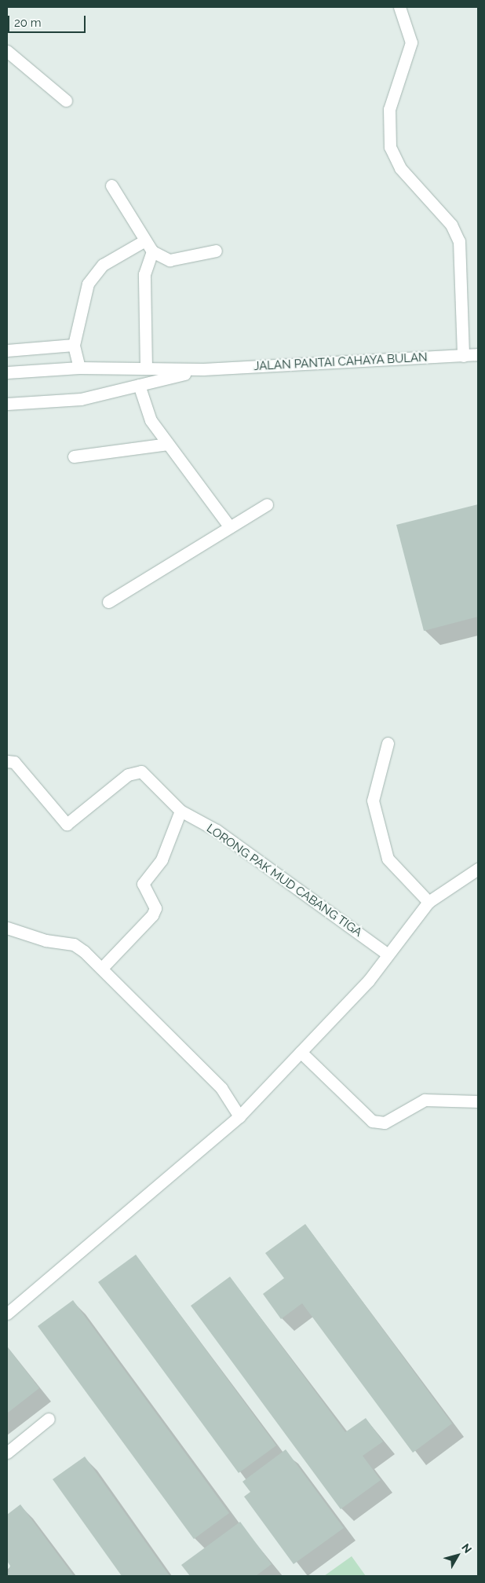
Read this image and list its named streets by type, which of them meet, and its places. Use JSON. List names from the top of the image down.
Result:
{
  "streets": {
    "street": ["JALAN PANTAI CAHAYA BULAN", "LORONG PAK MUD CABANG TIGA"]
  },
  "scale_bar": "20 m",
  "north": "top right"
}
